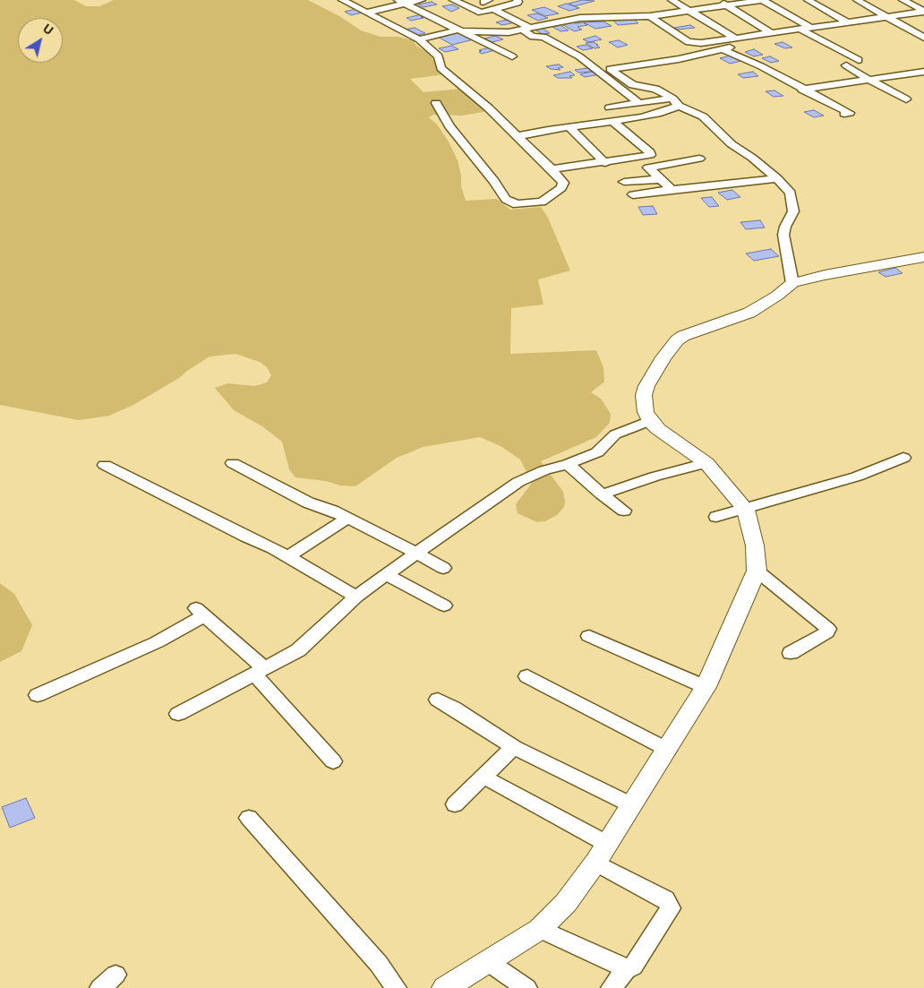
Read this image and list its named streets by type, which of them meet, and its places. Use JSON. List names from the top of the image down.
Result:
{
  "north": "top right"
}
